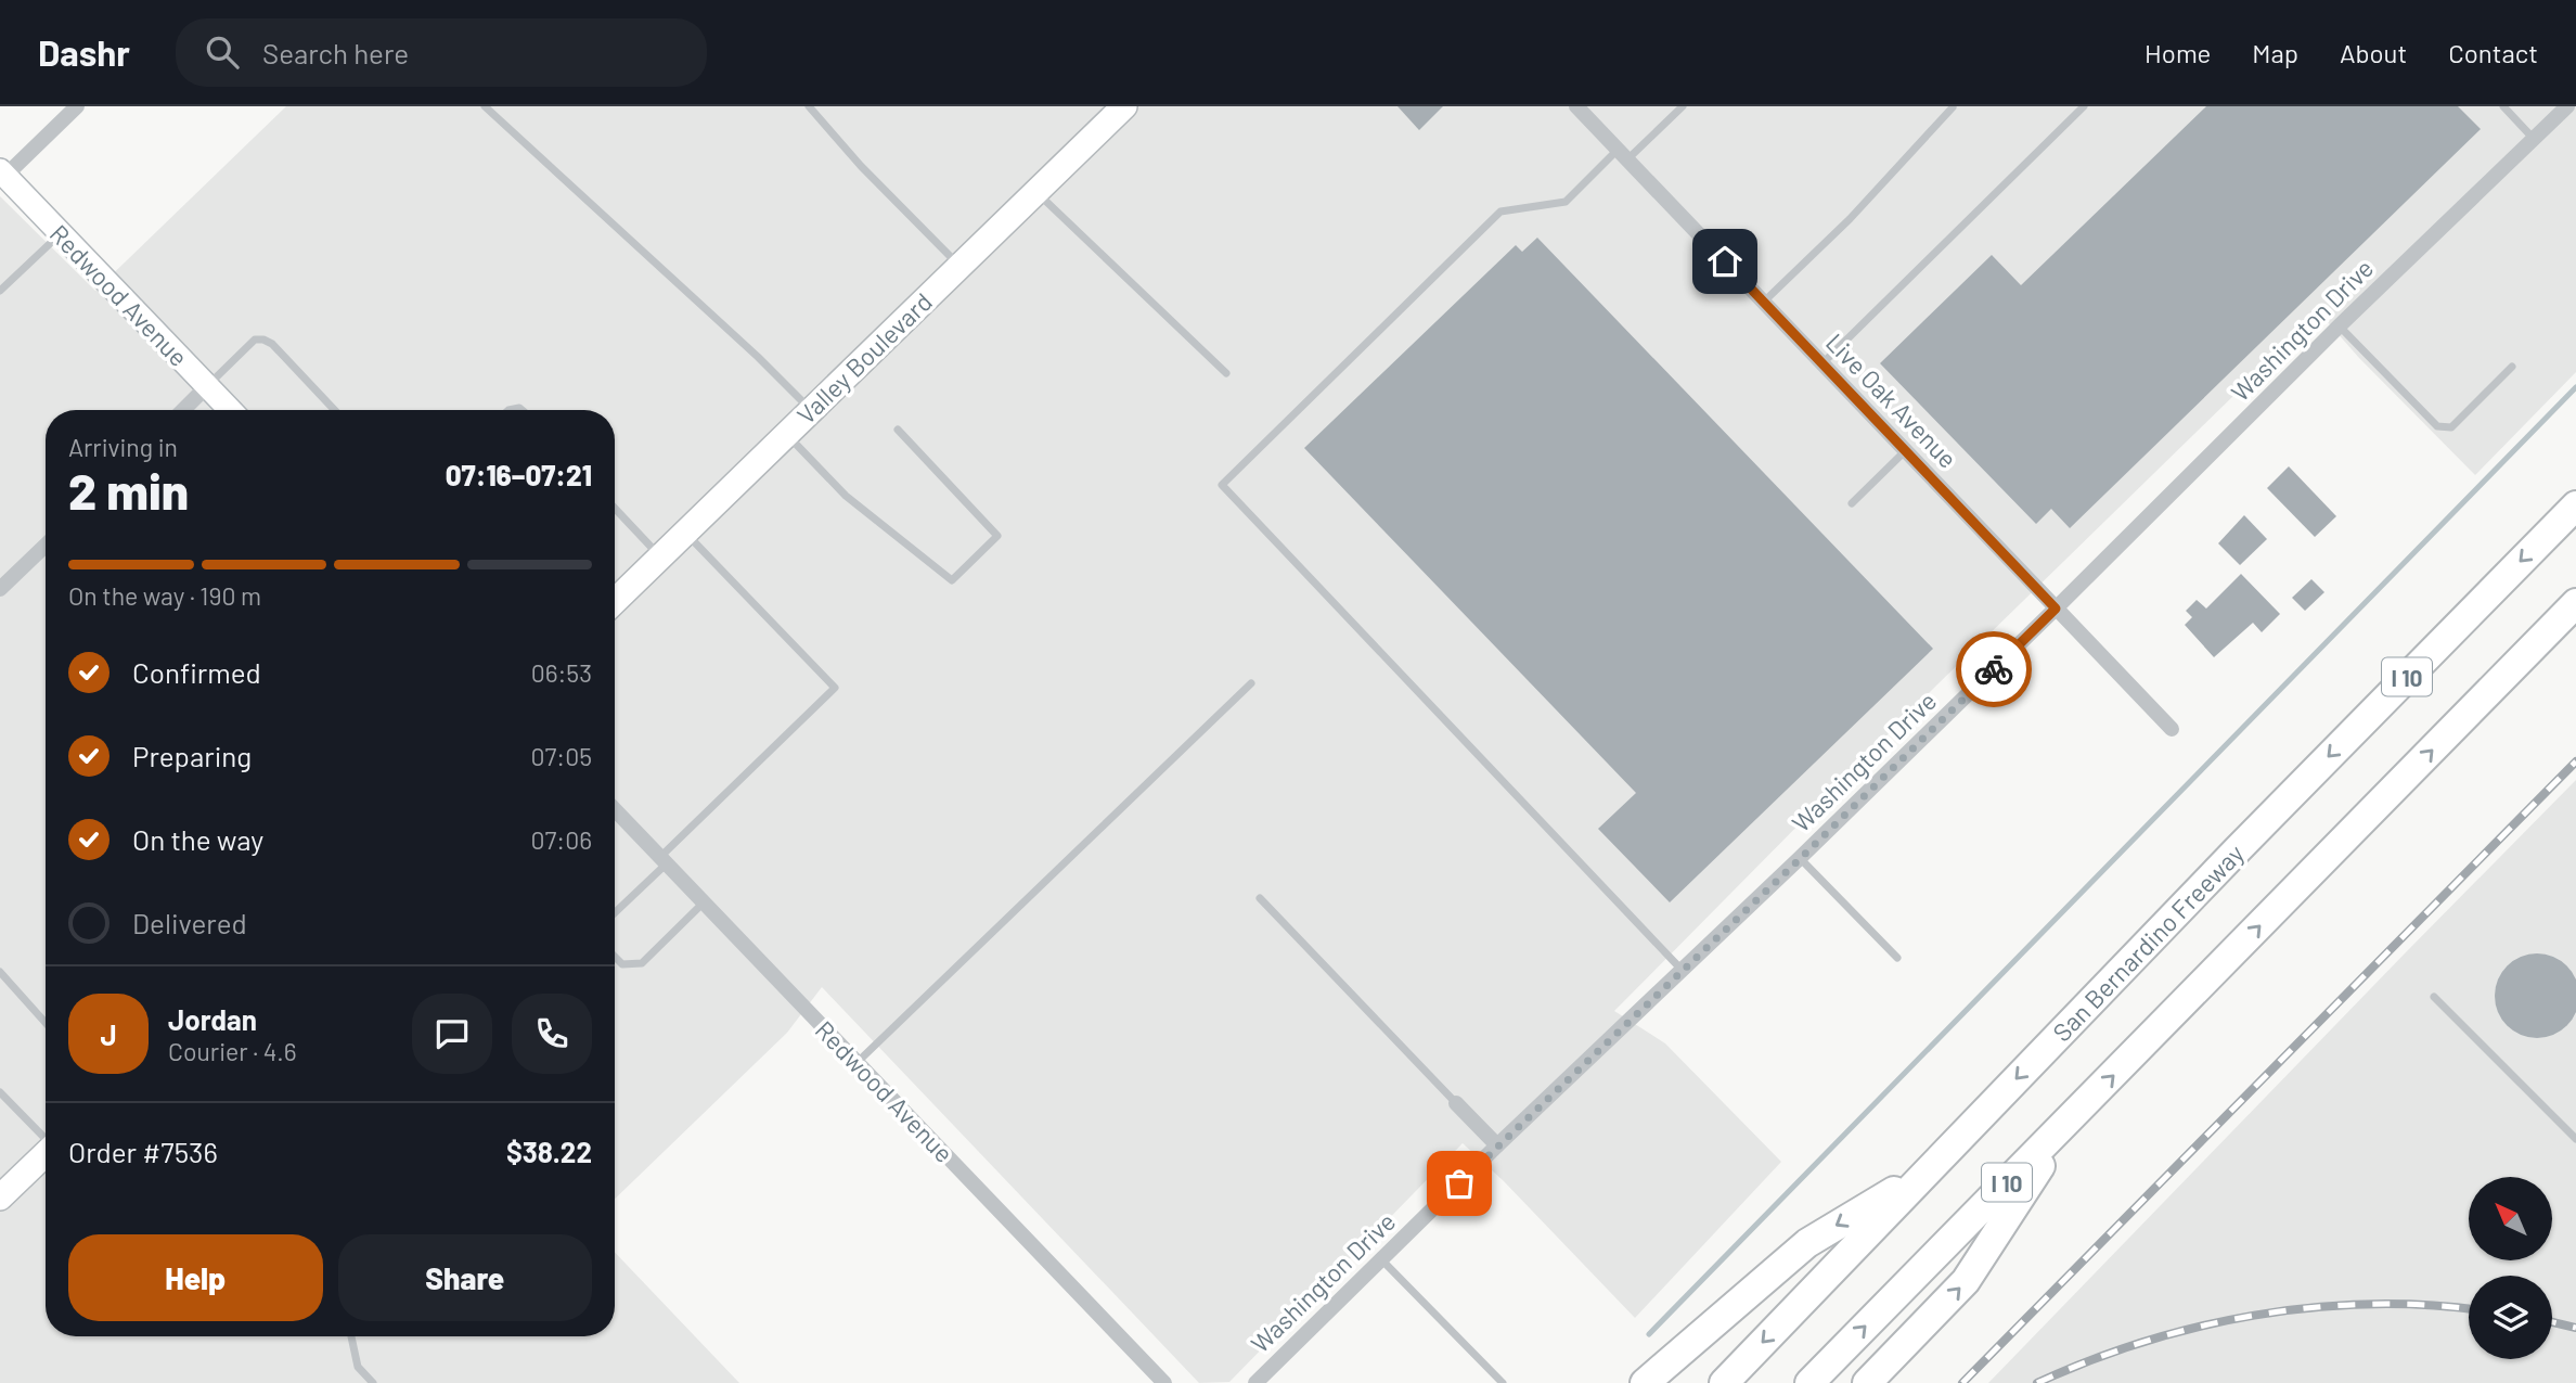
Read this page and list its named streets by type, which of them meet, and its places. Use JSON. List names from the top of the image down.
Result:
{
  "streets": {
    "highway": ["I 10", "San Bernardino Freeway"],
    "main road": ["Valley Boulevard"],
    "street": ["Redwood Avenue", "Washington Drive", "Live Oak Avenue"]
  },
  "crossings": [
    ["Washington Drive", "Live Oak Avenue"]
  ],
  "north": "top left",
  "page": {
    "header": "Dashr",
    "search": "Search here",
    "nav": [
      "Home",
      "Map",
      "About",
      "Contact"
    ],
    "heading": ["2 min", "Arriving in", "07:16–07:21"],
    "panel": [
      "Jordan",
      "Courier · 4.6",
      "Order #7536",
      "$38.22"
    ],
    "bar": "On the way · 190 m",
    "list": [
      ["Confirmed", "06:53"],
      ["Preparing", "07:05"],
      ["On the way", "07:06"],
      "Delivered"
    ],
    "round": "J",
    "buttons": ["Help", "Share"]
  }
}
